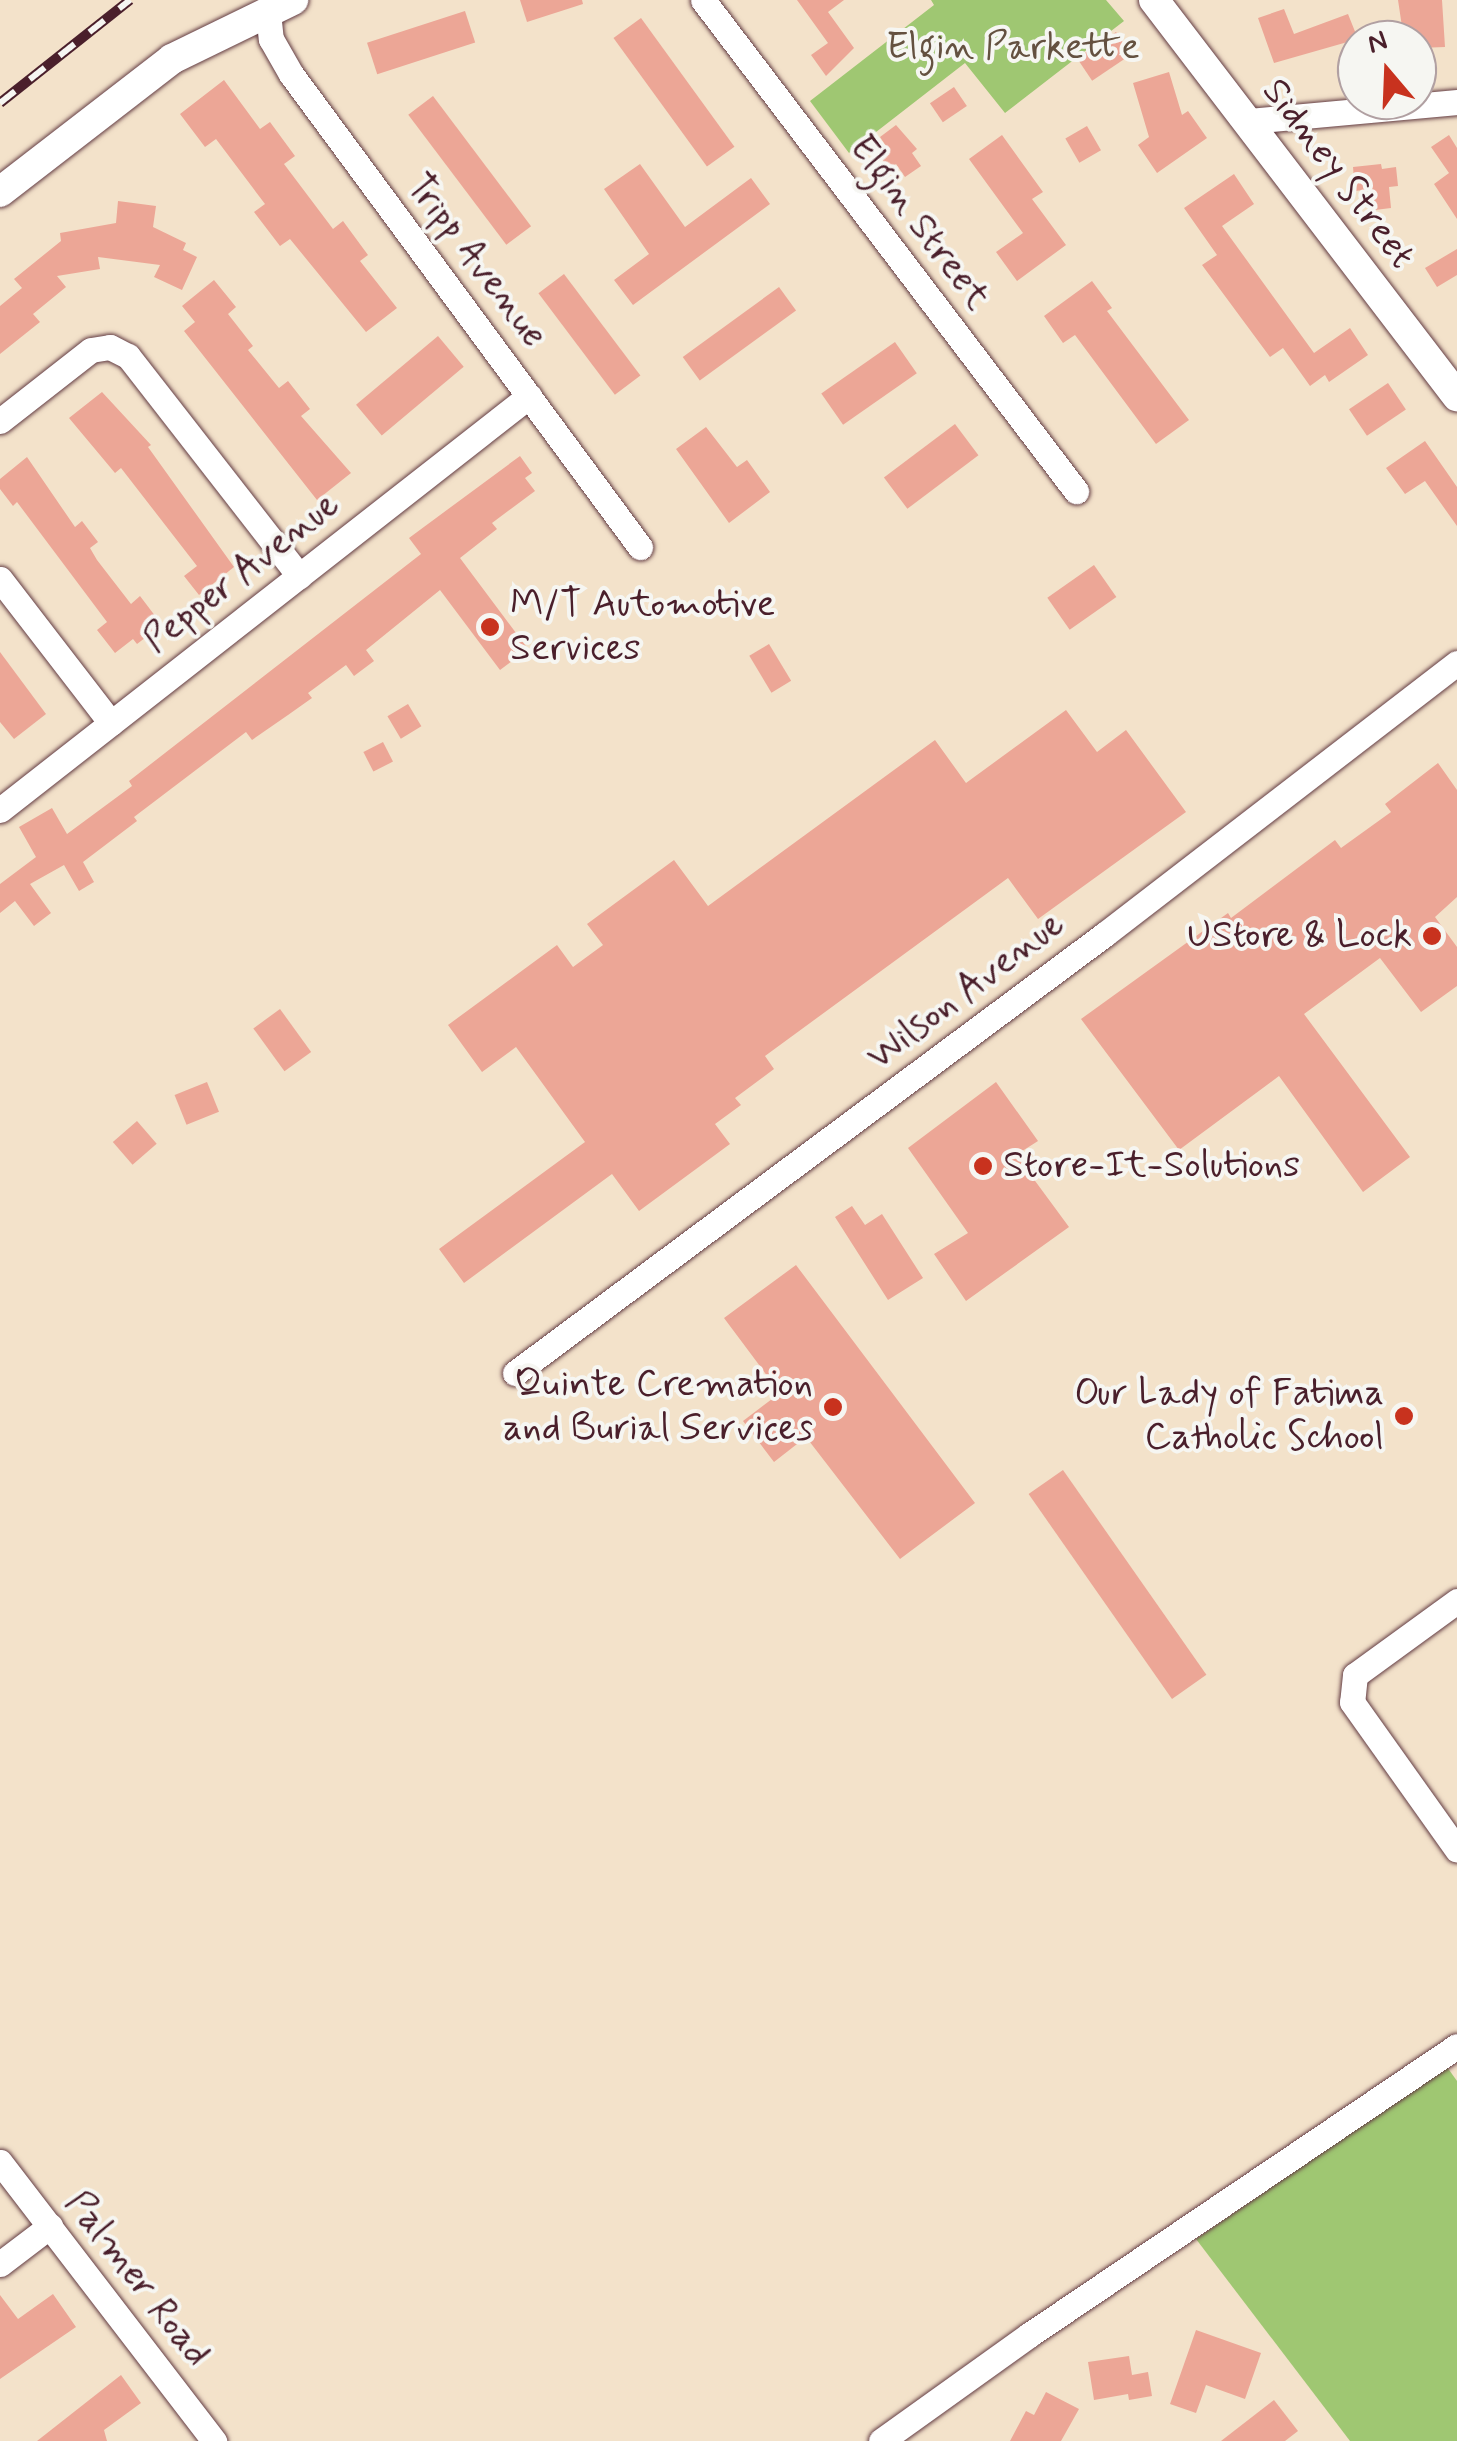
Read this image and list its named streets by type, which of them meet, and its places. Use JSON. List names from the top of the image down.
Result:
{
  "streets": {
    "main road": ["Sidney Street"],
    "street": [
      "Elgin Street",
      "Tripp Avenue",
      "Pepper Avenue",
      "Wilson Avenue",
      "Palmer Road"
    ]
  },
  "crossings": [
    ["Tripp Avenue", "Pepper Avenue"]
  ],
  "parks": ["Elgin Parkette"],
  "places": [
    "M/T Automotive Services",
    "UStore & Lock",
    "Store-It-Solutions",
    "Quinte Cremation and Burial Services",
    "Our Lady of Fatima Catholic School"
  ],
  "north": "top"
}
